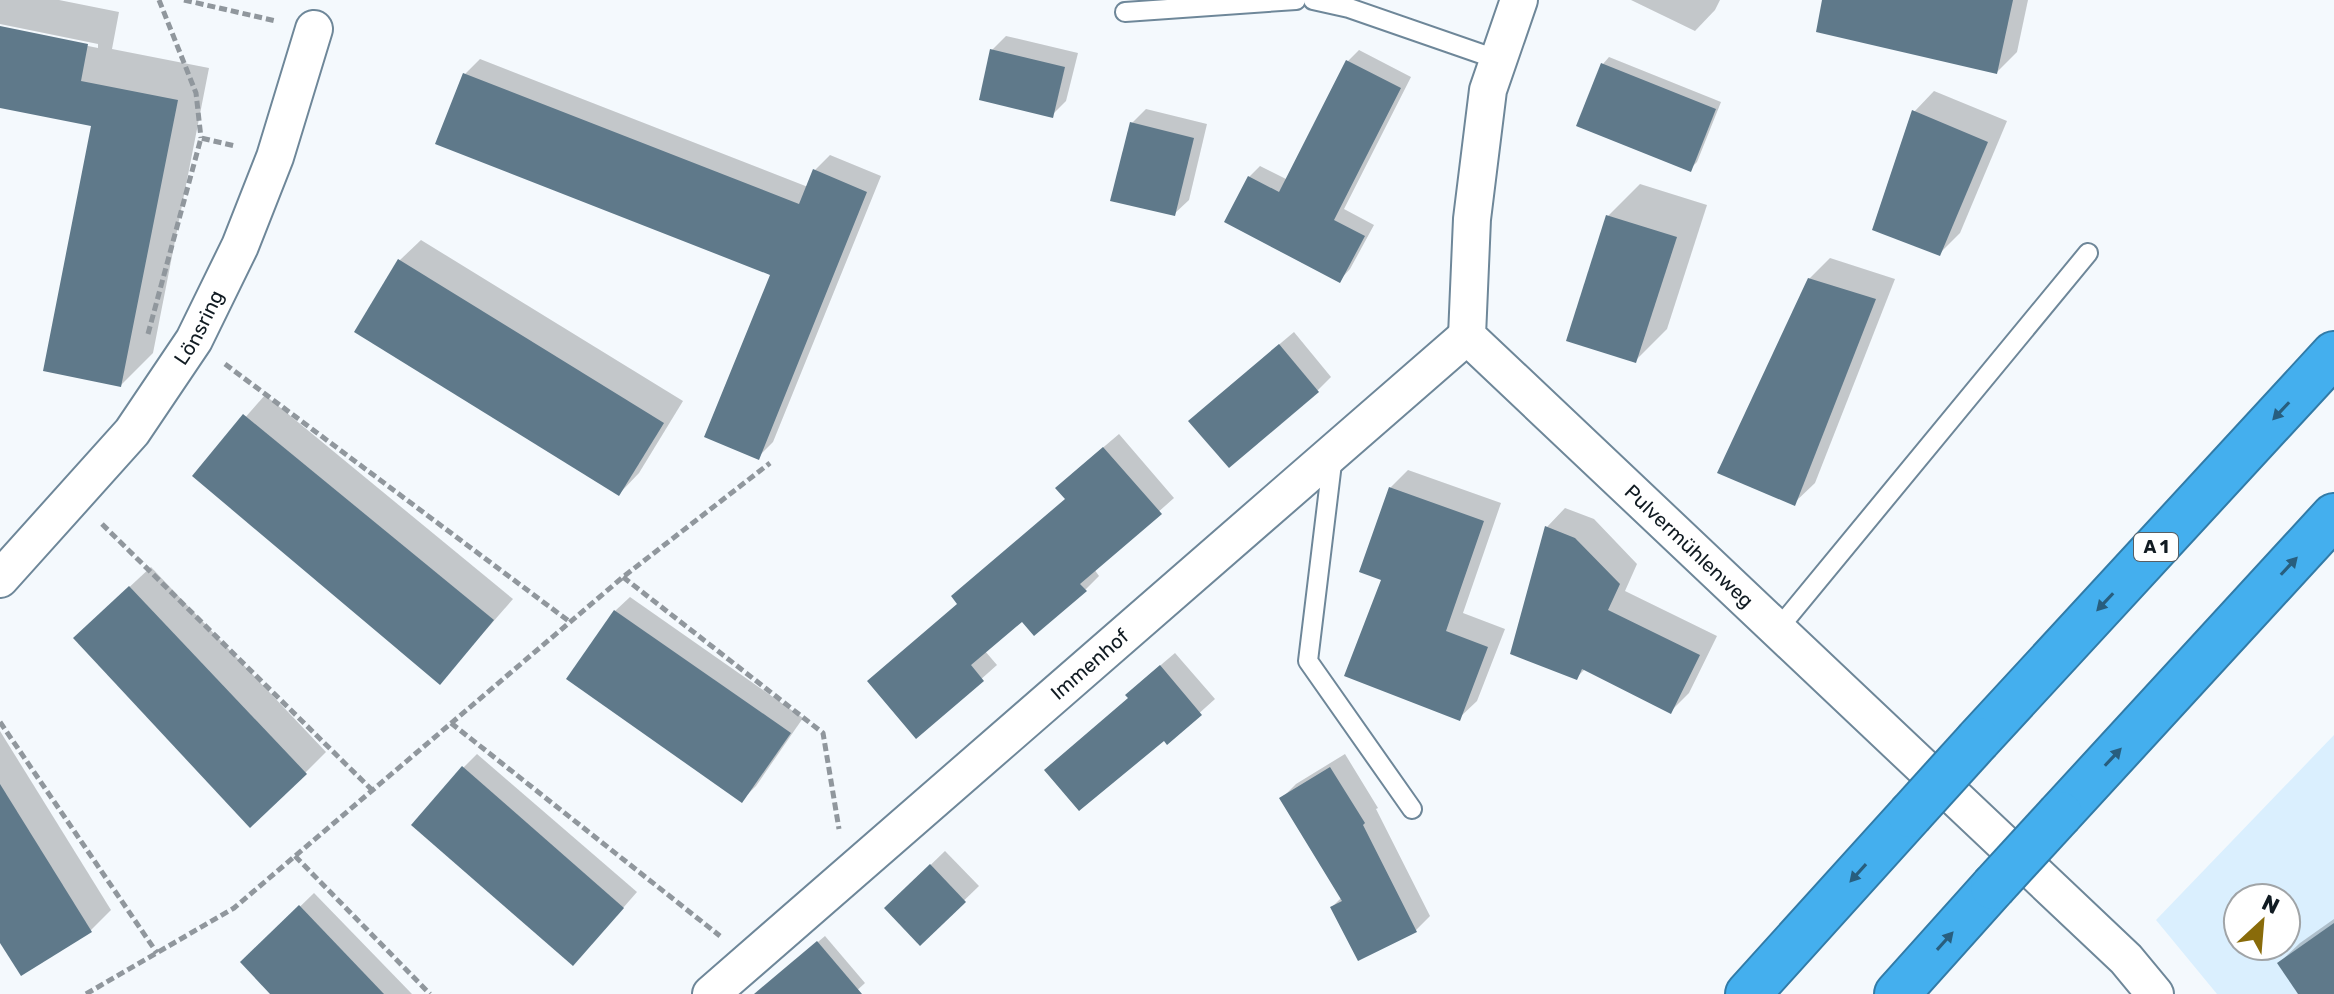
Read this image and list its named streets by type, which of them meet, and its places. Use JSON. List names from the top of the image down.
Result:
{
  "streets": {
    "highway": ["A 1"],
    "street": ["Lönsring", "Pulvermühlenweg", "Immenhof"]
  },
  "crossings": [
    ["Pulvermühlenweg", "Immenhof"]
  ],
  "north": "top right"
}
